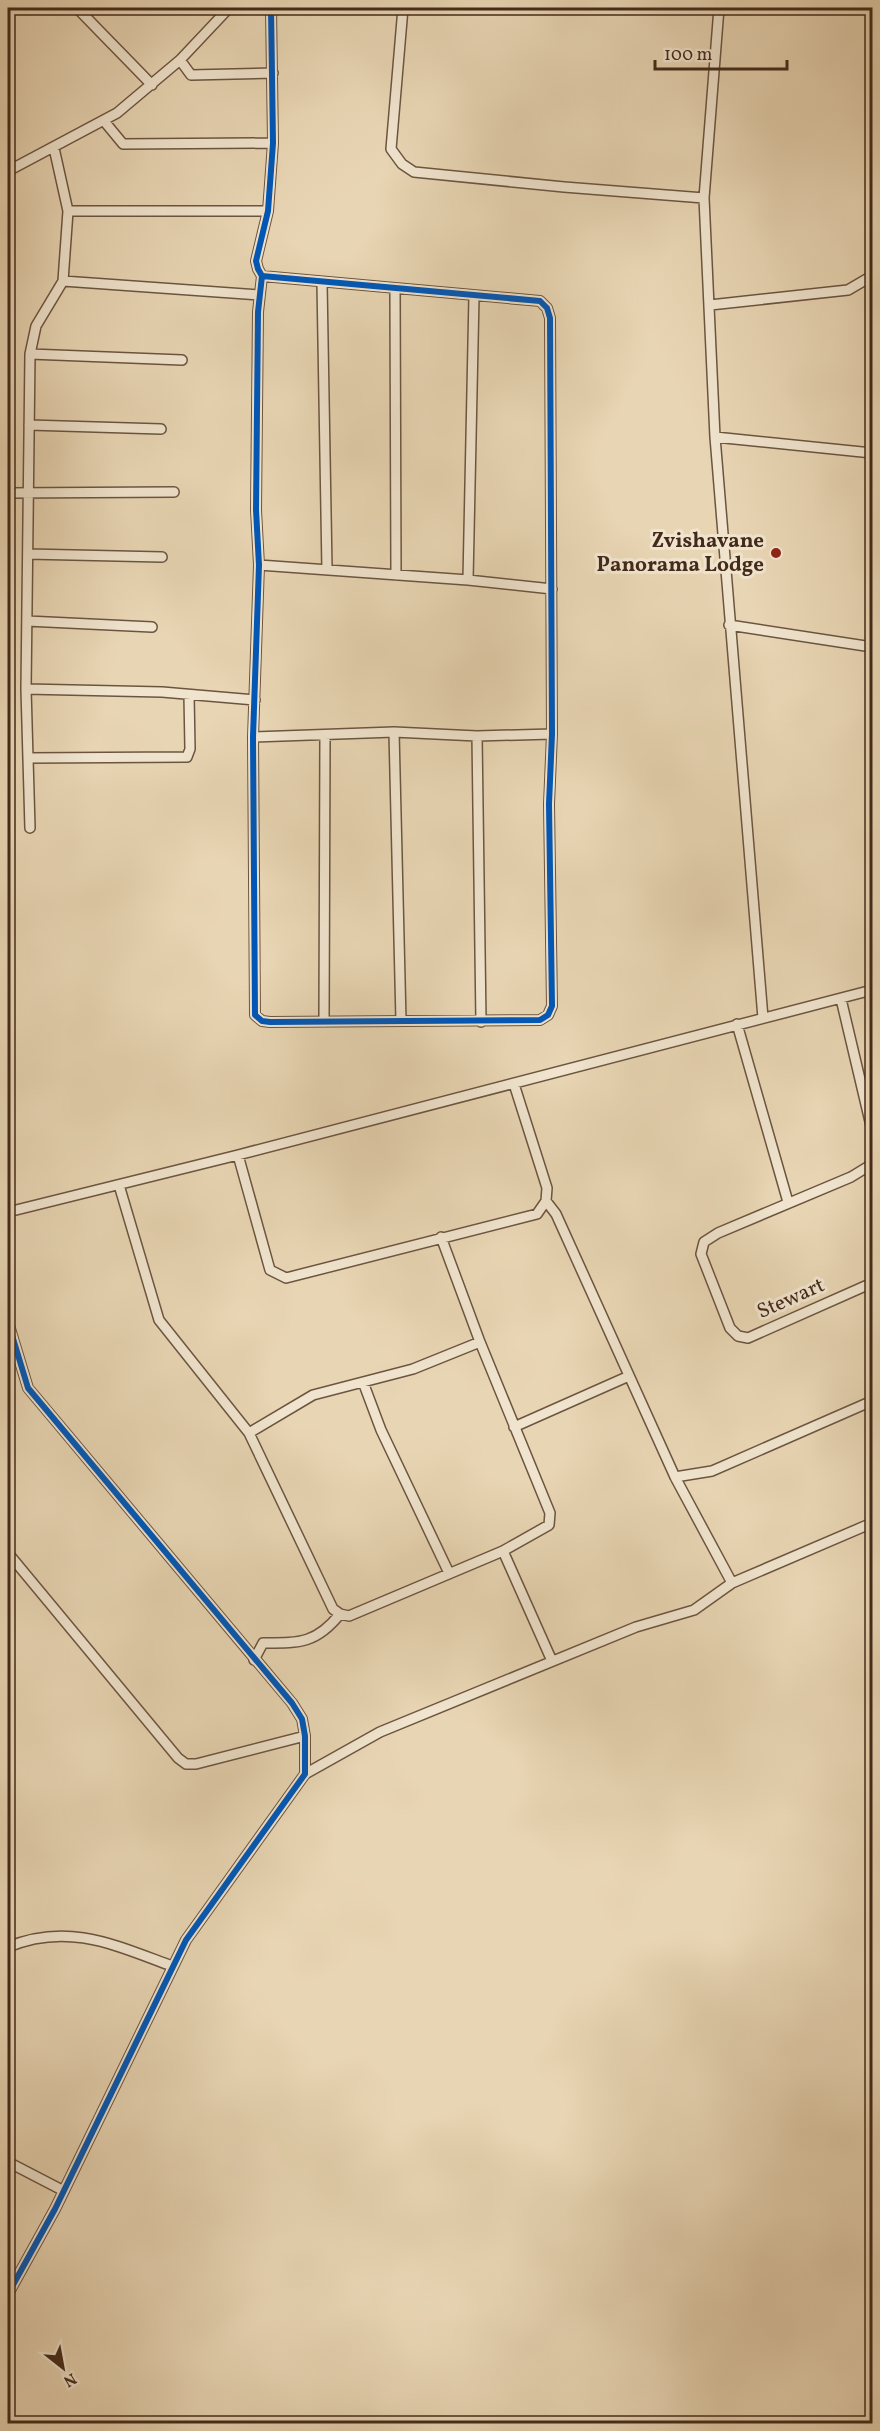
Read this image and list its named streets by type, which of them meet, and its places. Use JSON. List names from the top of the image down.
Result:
{
  "streets": {
    "street": ["Stewart"]
  },
  "places": ["Zvishavane Panorama Lodge"],
  "scale_bar": "100 m",
  "north": "bottom right"
}
